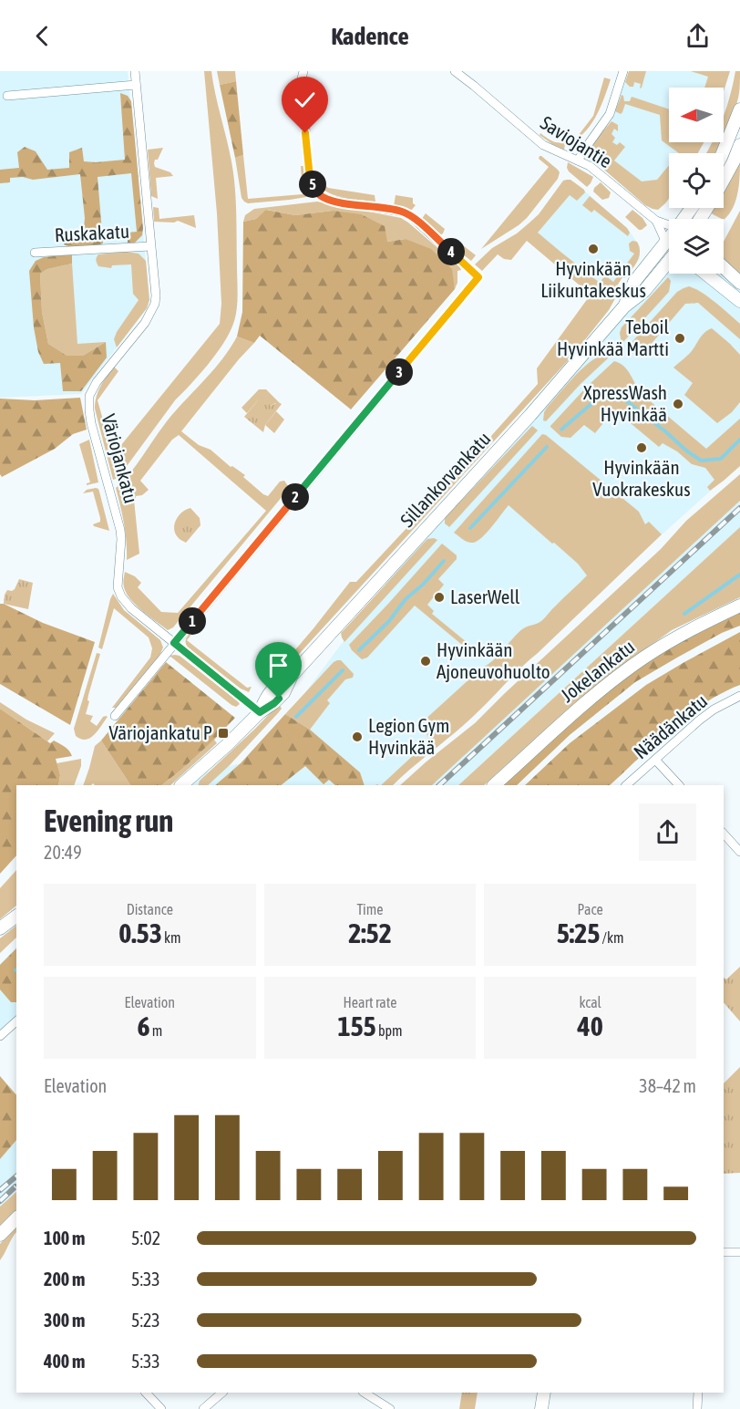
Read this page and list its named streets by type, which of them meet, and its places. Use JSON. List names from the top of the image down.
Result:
{
  "streets": {
    "main road": ["Sillankorvankatu", "Jokelankatu"],
    "street": [
      "Saviojantie",
      "Ruskakatu",
      "Väriojankatu",
      "Näädänkatu"
    ]
  },
  "crossings": [
    ["Saviojantie", "Sillankorvankatu"],
    ["Ruskakatu", "Väriojankatu"],
    ["Väriojankatu", "Sillankorvankatu"]
  ],
  "places": {
    "other": [
      "Hyvinkään Liikuntakeskus",
      "Teboil Hyvinkää Martti",
      "XpressWash Hyvinkää",
      "Hyvinkään Vuokrakeskus",
      "LaserWell",
      "Hyvinkään Ajoneuvohuolto",
      "Legion Gym Hyvinkää"
    ],
    "transit": ["Väriojankatu P"]
  },
  "north": "left",
  "page": {
    "header": "Kadence",
    "pins": [
      "5",
      "4",
      "3",
      "2",
      "1"
    ],
    "heading": ["Evening run", "20:49"],
    "stats": [
      ["Distance", "0.53 km"],
      ["Time", "2:52"],
      ["Pace", "5:25 /km"],
      ["Elevation", "6 m"],
      ["Heart rate", "155 bpm"],
      ["kcal", "40"]
    ],
    "chart": ["Elevation", "38–42 m"],
    "list": [
      {
        "name": "100 m",
        "note": "5:02"
      },
      {
        "name": "200 m",
        "note": "5:33"
      },
      {
        "name": "300 m",
        "note": "5:23"
      },
      {
        "name": "400 m",
        "note": "5:33"
      }
    ]
  }
}
